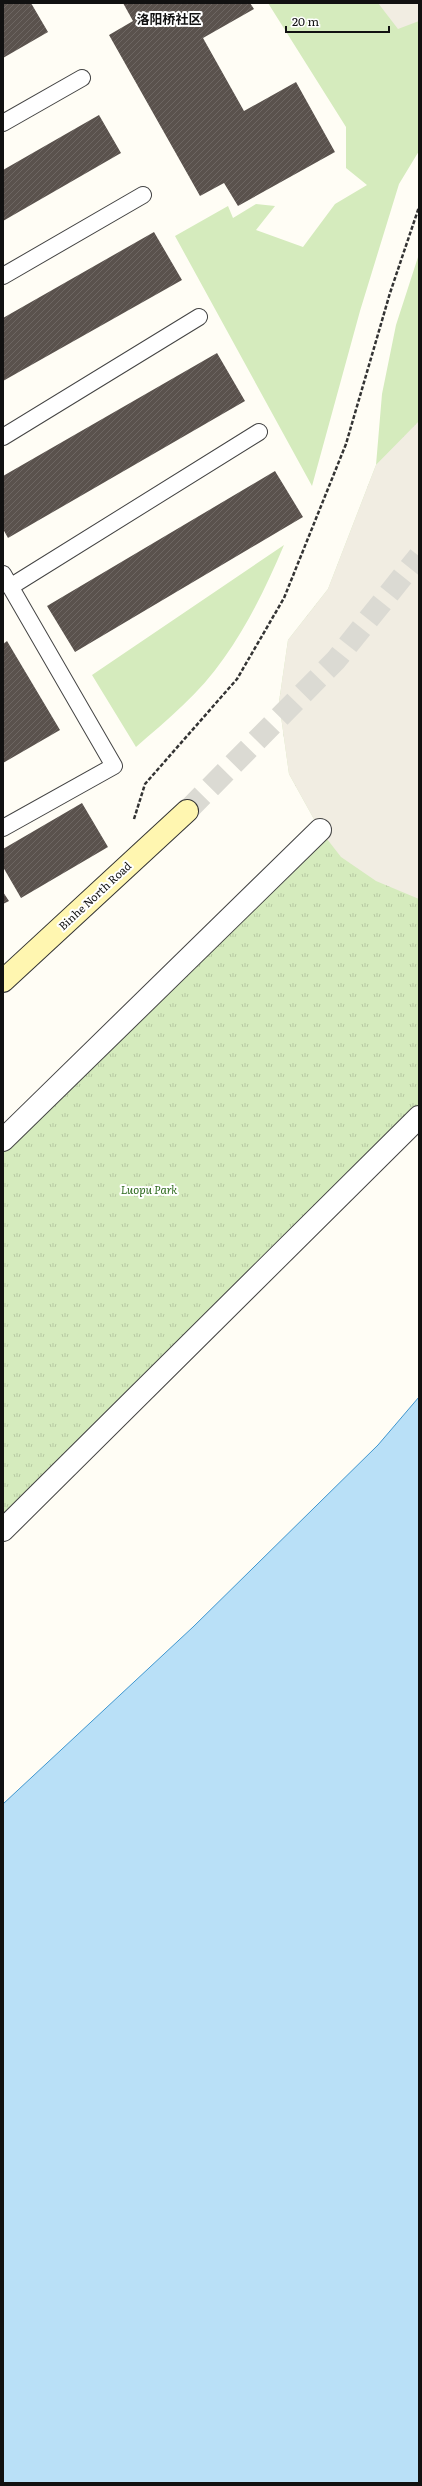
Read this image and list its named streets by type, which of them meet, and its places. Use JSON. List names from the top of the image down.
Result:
{
  "streets": {
    "main road": ["Binhe North Road"]
  },
  "districts": ["洛阳桥社区"],
  "parks": ["Luopu Park"],
  "scale_bar": "20 m"
}
